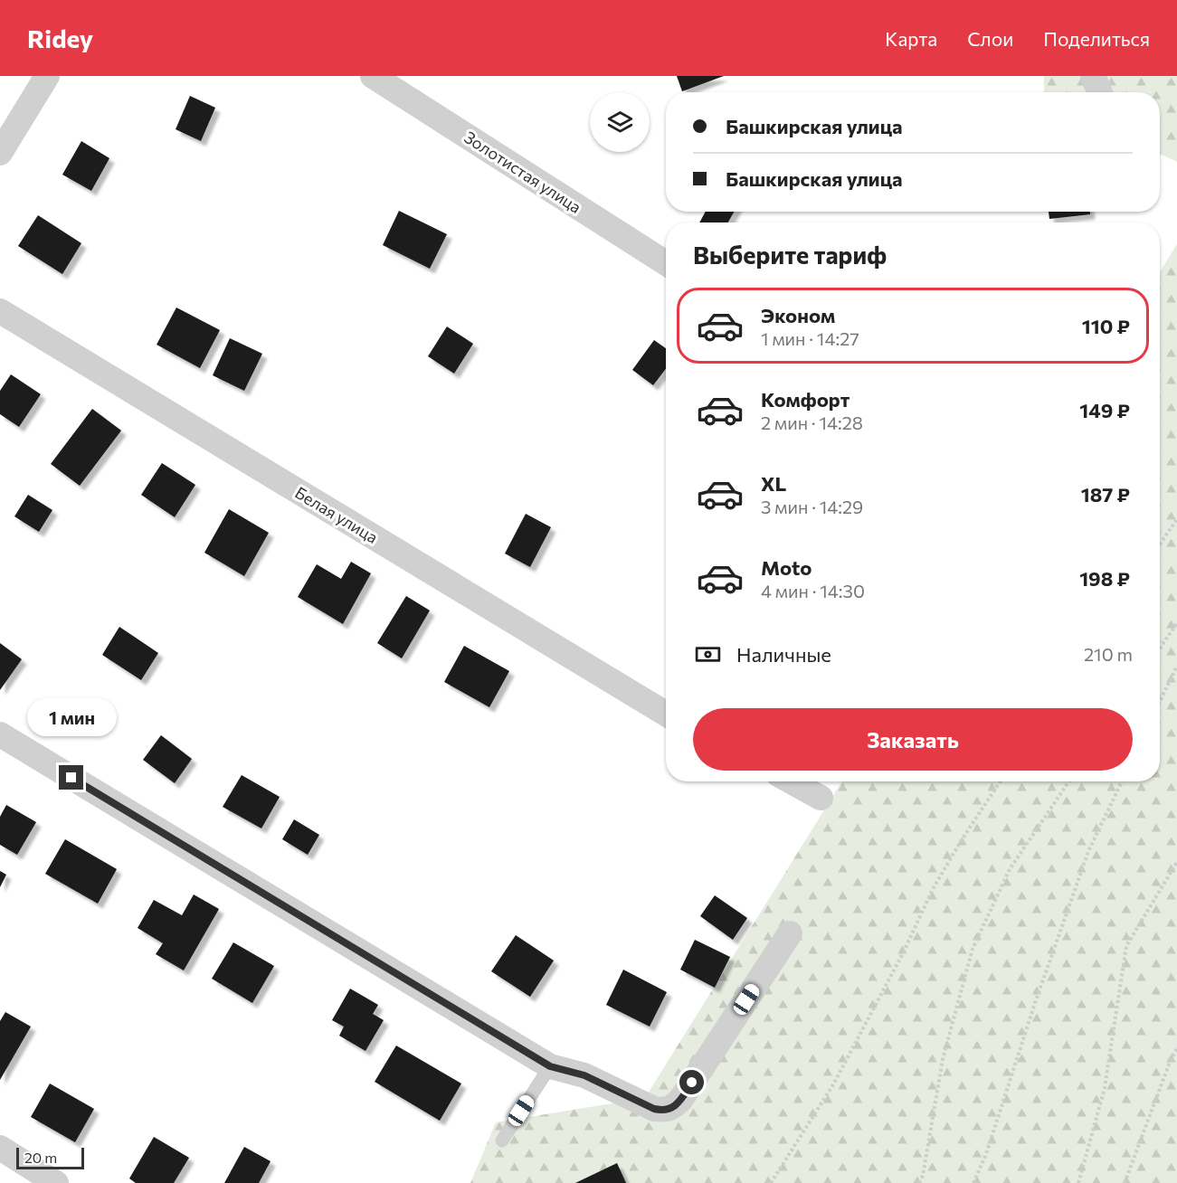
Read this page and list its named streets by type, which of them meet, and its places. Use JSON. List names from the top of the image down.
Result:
{
  "streets": {
    "street": ["Золотистая улица", "Белая улица"]
  },
  "scale_bar": "20 m",
  "page": {
    "header": "Ridey",
    "nav": ["Карта", "Слои", "Поделиться"],
    "banner": ["Башкирская улица", "Башкирская улица"],
    "heading": "Выберите тариф",
    "list": [
      {
        "name": "Эконом",
        "note": "1 мин · 14:27",
        "value": "110 ₽"
      },
      {
        "name": "Комфорт",
        "note": "2 мин · 14:28",
        "value": "149 ₽"
      },
      {
        "name": "XL",
        "note": "3 мин · 14:29",
        "value": "187 ₽"
      },
      {
        "name": "Moto",
        "note": "4 мин · 14:30",
        "value": "198 ₽"
      }
    ],
    "pay": ["Наличные", "210 m"],
    "buttons": "Заказать",
    "bubble": "1 мин",
    "scale": "20 m"
  }
}
